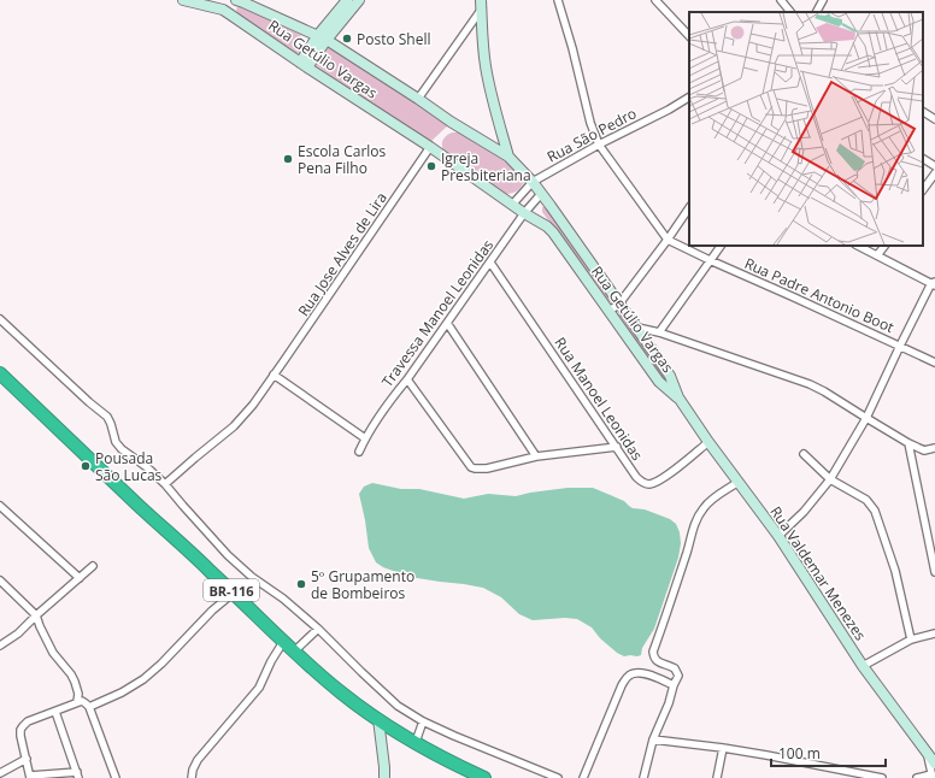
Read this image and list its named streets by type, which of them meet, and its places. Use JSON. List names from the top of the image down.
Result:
{
  "streets": {
    "highway": ["BR-116"],
    "main road": ["Rua Getúlio Vargas", "Rua Valdemar Menezes"],
    "street": [
      "Rua São Pedro",
      "Rua Jose Alves de Lira",
      "Rua Padre Antonio Boot",
      "Travessa Manoel Leonidas",
      "Rua Manoel Leonidas"
    ]
  },
  "crossings": [
    ["Rua Getúlio Vargas", "Rua São Pedro"],
    ["Rua Getúlio Vargas", "Rua Jose Alves de Lira"],
    ["Rua Getúlio Vargas", "Travessa Manoel Leonidas"],
    ["Rua Getúlio Vargas", "Rua Valdemar Menezes"],
    ["Travessa Manoel Leonidas", "Rua Manoel Leonidas"],
    ["Rua Manoel Leonidas", "Rua Valdemar Menezes"]
  ],
  "places": [
    "Posto Shell",
    "Escola Carlos Pena Filho",
    "Igreja Presbiteriana",
    "Pousada São Lucas",
    "5º Grupamento de Bombeiros"
  ],
  "scale_bar": "100 m"
}
